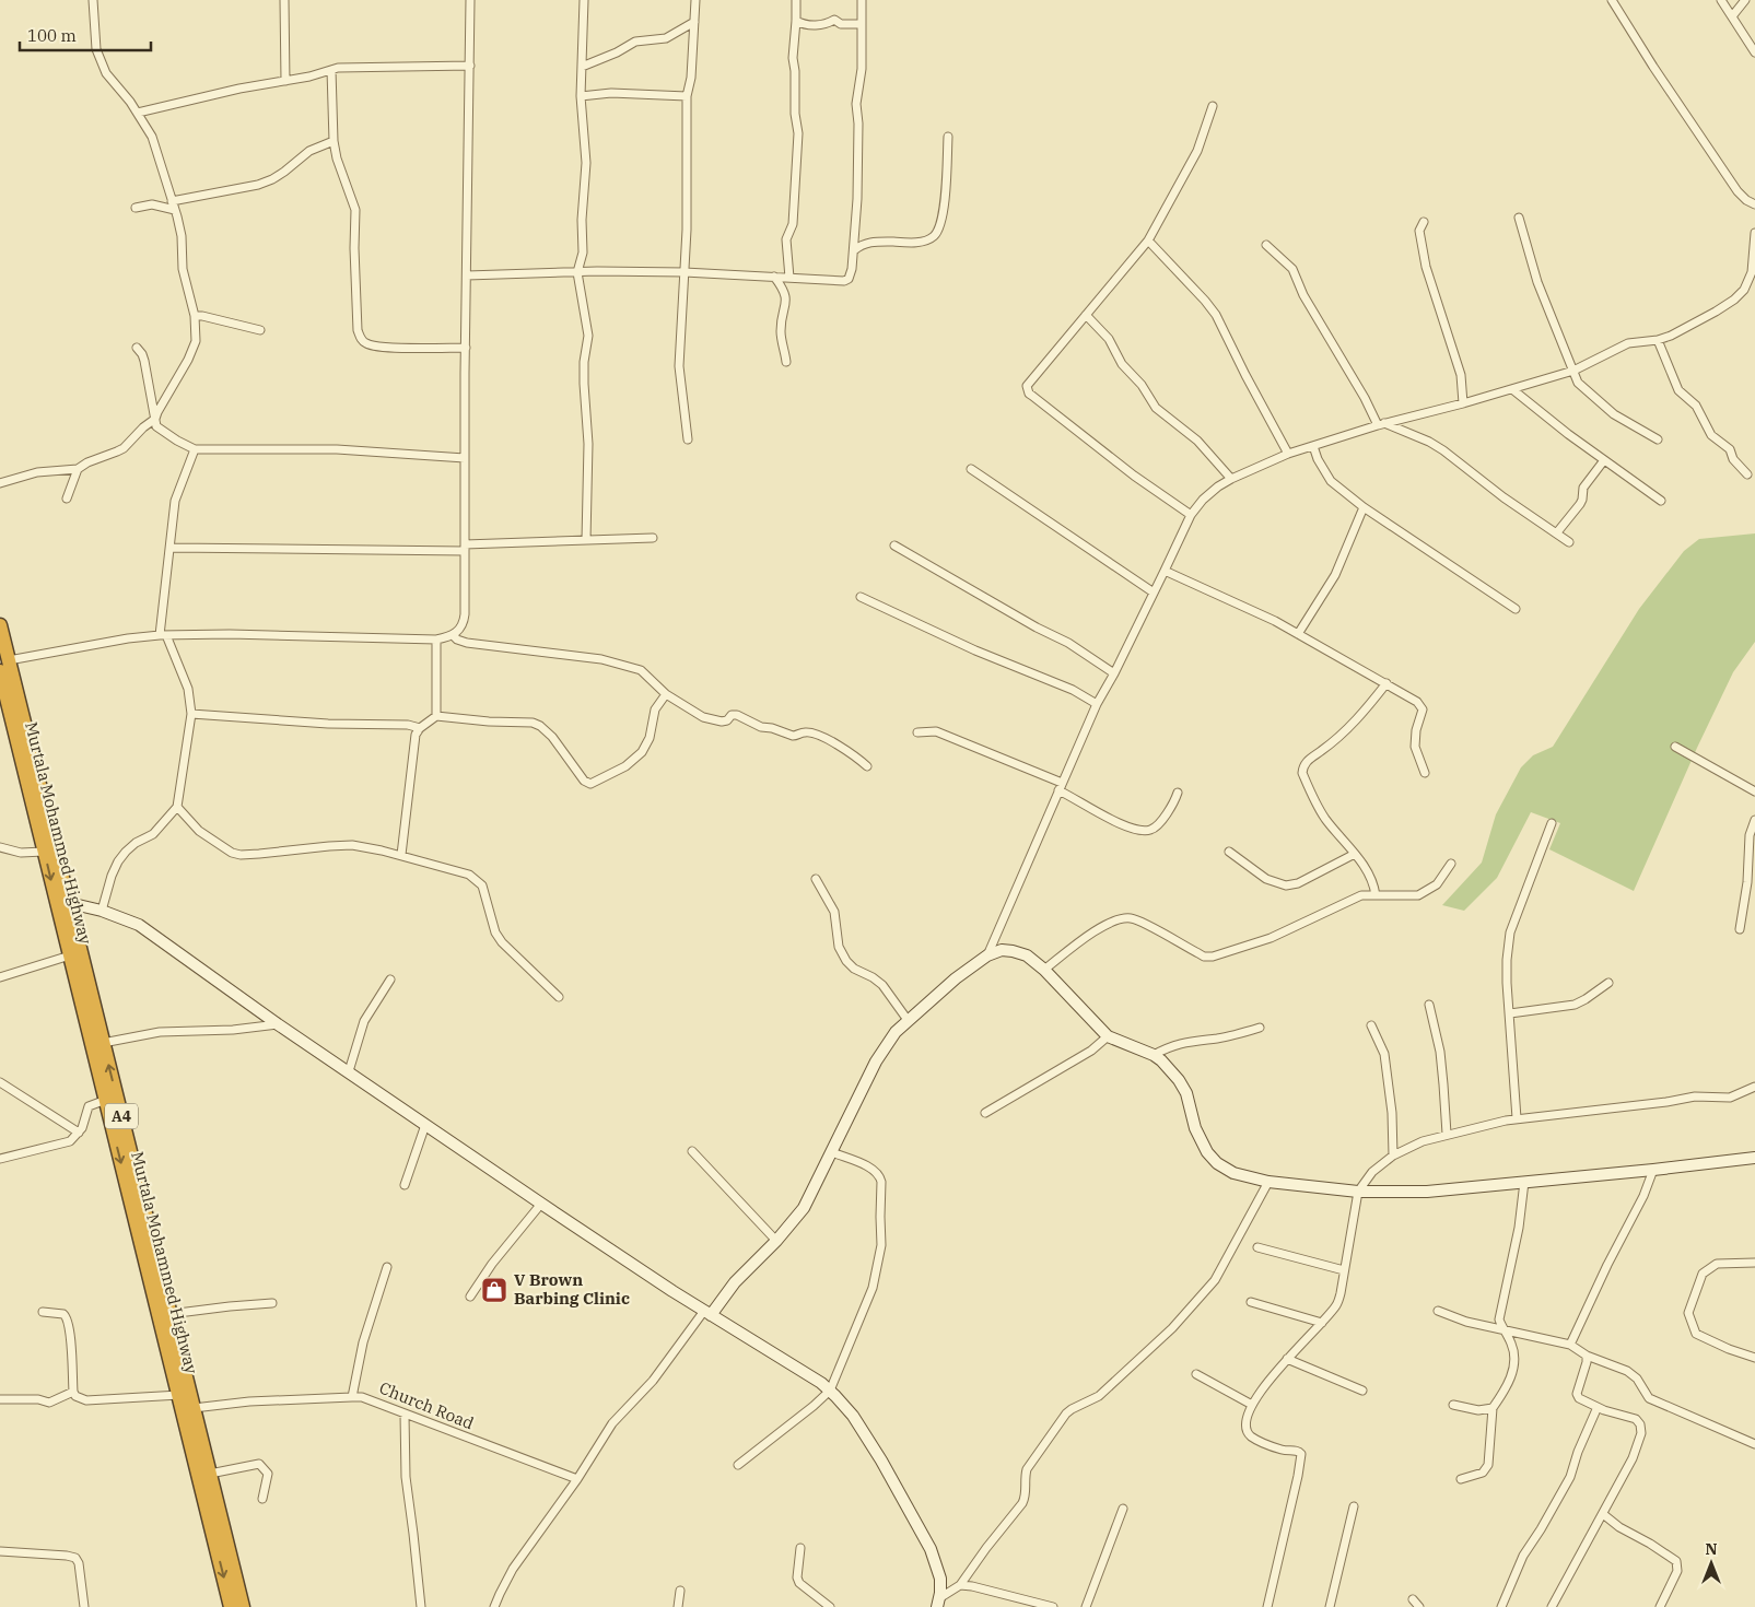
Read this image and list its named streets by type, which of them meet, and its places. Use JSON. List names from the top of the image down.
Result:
{
  "streets": {
    "highway": ["Murtala Mohammed Highway", "A4"],
    "street": ["Church Road"]
  },
  "crossings": [
    ["Murtala Mohammed Highway", "A4"],
    ["A4", "Church Road"]
  ],
  "places": {
    "shop": ["V Brown Barbing Clinic"]
  },
  "scale_bar": "100 m",
  "north": "top"
}
